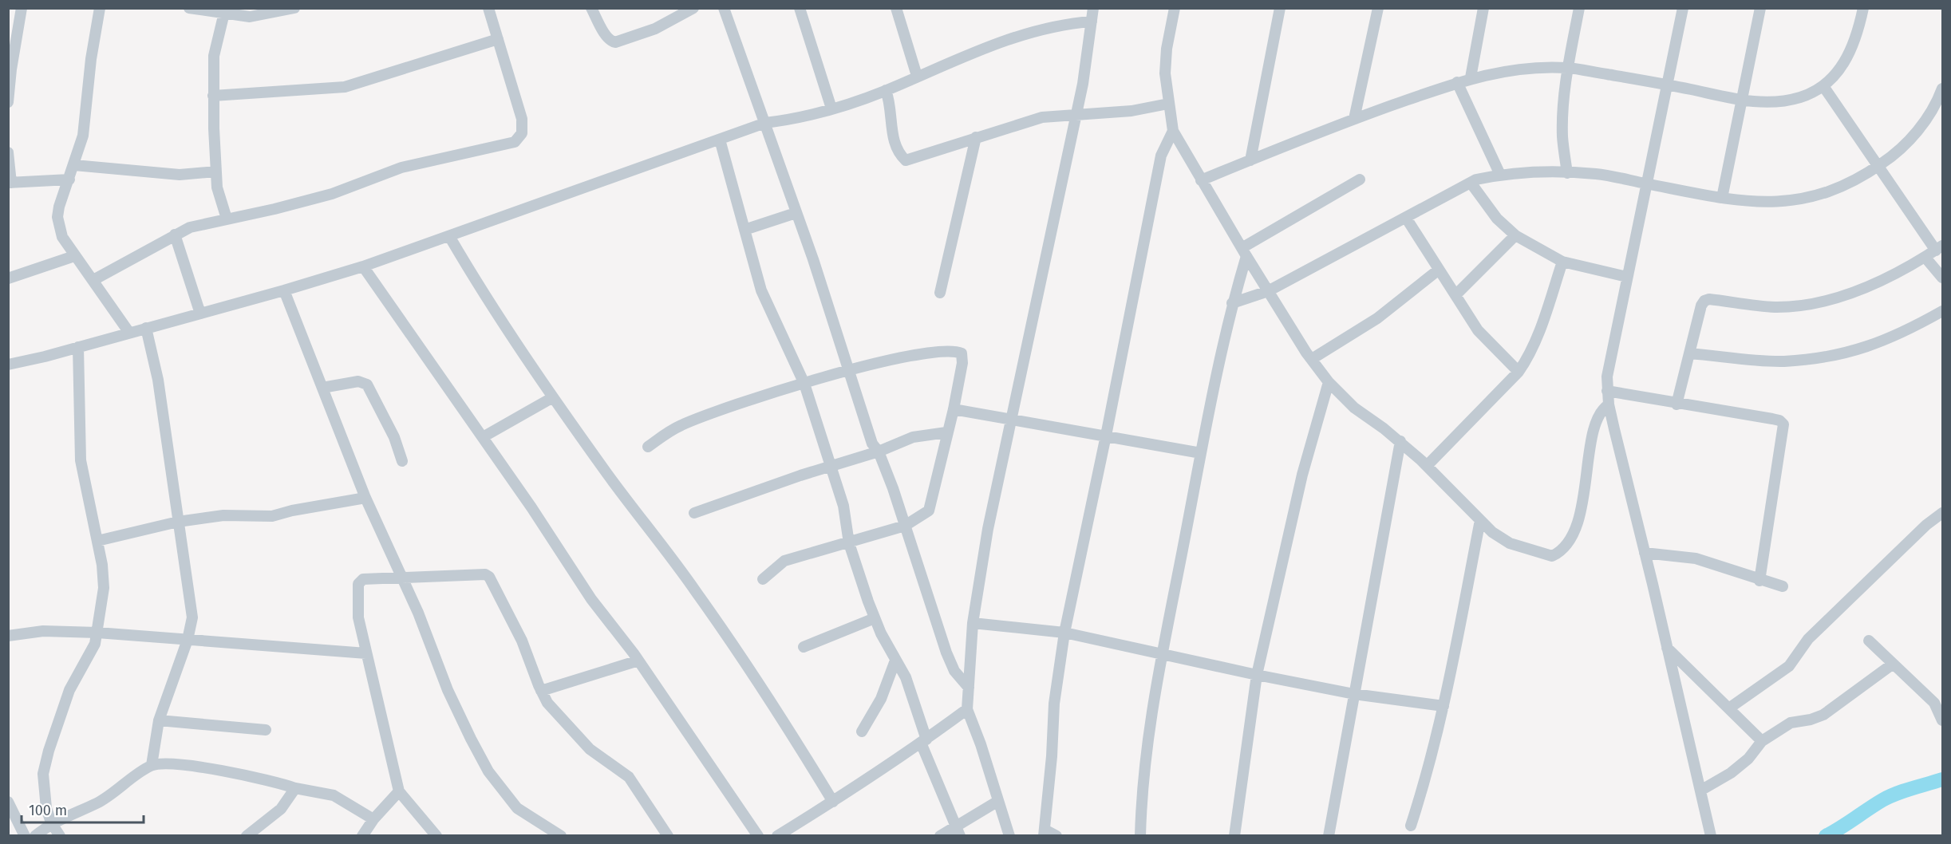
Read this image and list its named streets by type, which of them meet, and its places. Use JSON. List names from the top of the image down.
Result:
{
  "scale_bar": "100 m"
}
